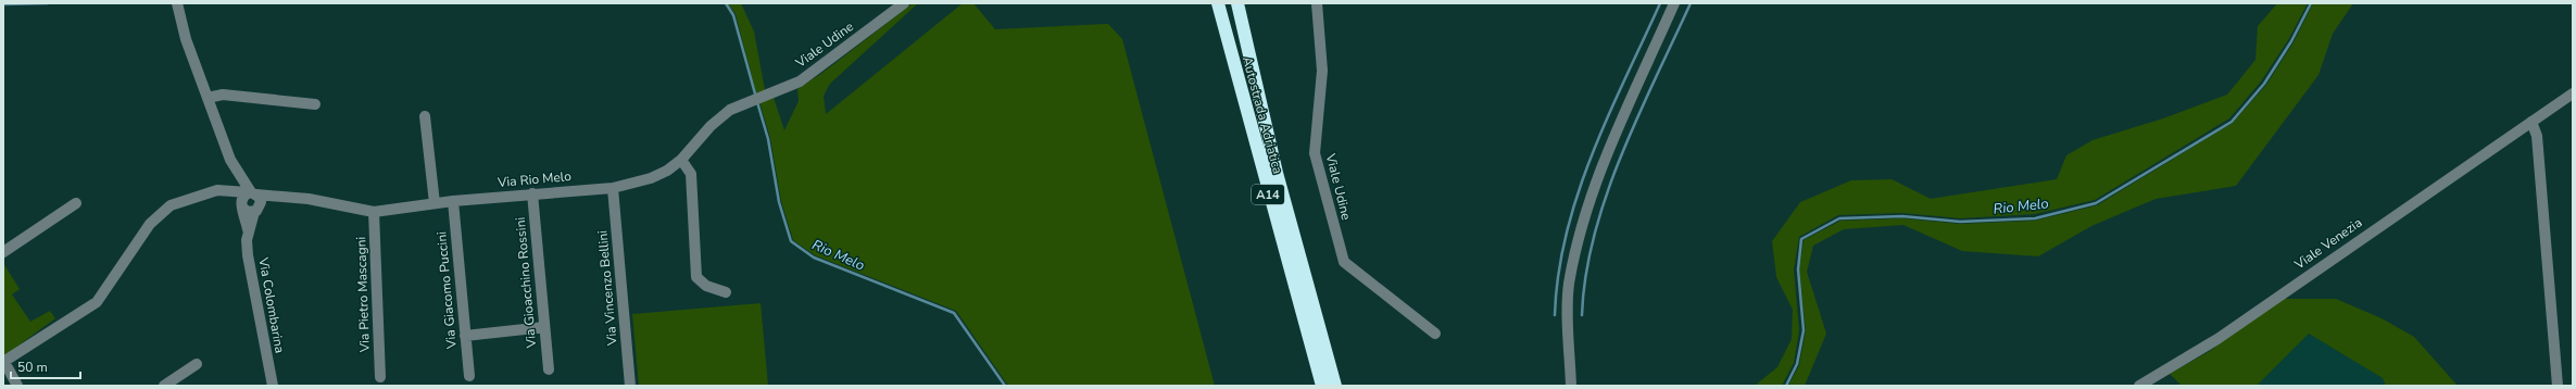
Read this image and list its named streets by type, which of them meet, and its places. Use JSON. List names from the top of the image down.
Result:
{
  "streets": {
    "highway": ["Autostrada Adriatica", "A14"],
    "street": [
      "Viale Udine",
      "Via Rio Melo",
      "Viale Venezia",
      "Via Gioacchino Rossini",
      "Via Vincenzo Bellini",
      "Via Giacomo Puccini",
      "Via Pietro Mascagni",
      "Via Colombarina"
    ]
  },
  "crossings": [
    ["Viale Udine", "Via Rio Melo"],
    ["Via Rio Melo", "Via Gioacchino Rossini"],
    ["Via Rio Melo", "Via Vincenzo Bellini"],
    ["Via Rio Melo", "Via Giacomo Puccini"],
    ["Via Rio Melo", "Via Pietro Mascagni"],
    ["Via Rio Melo", "Via Colombarina"]
  ],
  "water": ["Rio Melo"],
  "scale_bar": "50 m"
}
